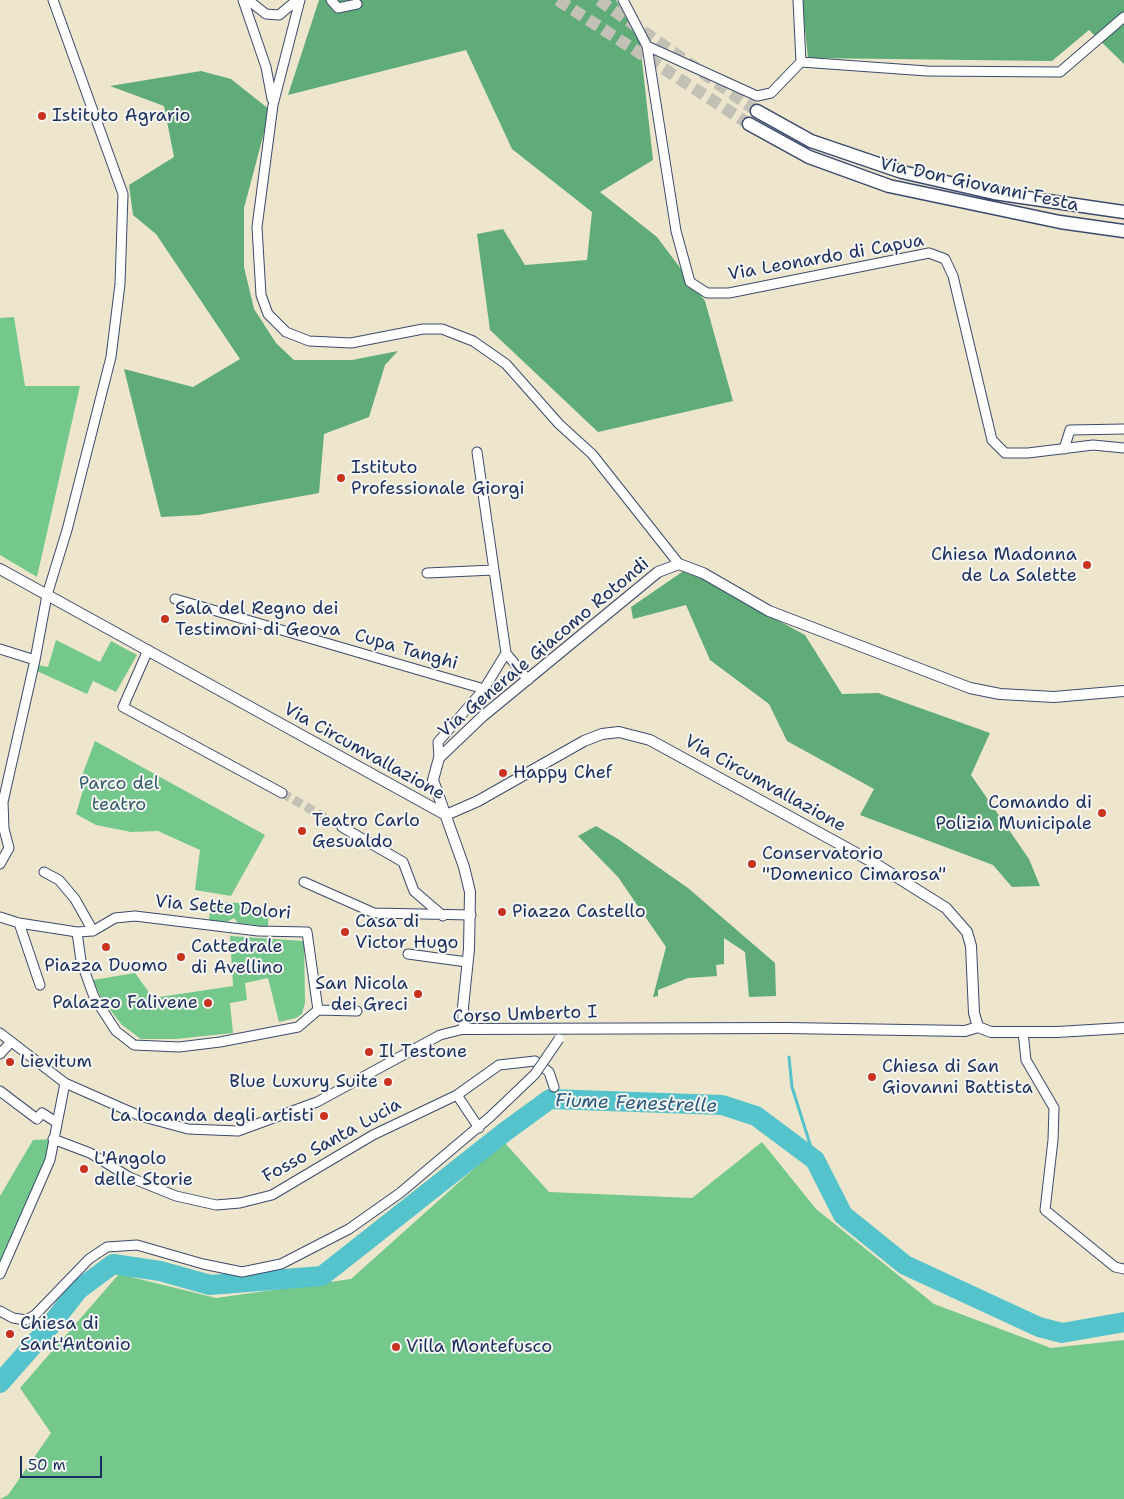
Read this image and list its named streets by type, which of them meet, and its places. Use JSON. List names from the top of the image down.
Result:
{
  "streets": {
    "main road": ["Via Don Giovanni Festa"],
    "street": [
      "Via Leonardo di Capua",
      "Via Generale Giacomo Rotondi",
      "Cupa Tanghi",
      "Via Circumvallazione",
      "Via Sette Dolori",
      "Corso Umberto I",
      "Fosso Santa Lucia"
    ]
  },
  "crossings": [
    ["Via Generale Giacomo Rotondi", "Via Circumvallazione"],
    ["Via Generale Giacomo Rotondi", "Corso Umberto I"],
    ["Via Circumvallazione", "Corso Umberto I"]
  ],
  "water": ["Fiume Fenestrelle"],
  "parks": ["Parco del teatro"],
  "places": [
    "Istituto Agrario",
    "Istituto Professionale Giorgi",
    "Chiesa Madonna de La Salette",
    "Sala del Regno dei Testimoni di Geova",
    "Happy Chef",
    "Comando di Polizia Municipale",
    "Teatro Carlo Gesualdo",
    "Conservatorio \"Domenico Cimarosa\"",
    "Piazza Castello",
    "Casa di Victor Hugo",
    "Piazza Duomo",
    "Cattedrale di Avellino",
    "San Nicola dei Greci",
    "Palazzo Falivene",
    "Il Testone",
    "Lievitum",
    "Chiesa di San Giovanni Battista",
    "Blue Luxury Suite",
    "La locanda degli artisti",
    "L'Angolo delle Storie",
    "Chiesa di Sant'Antonio",
    "Villa Montefusco"
  ],
  "scale_bar": "50 m"
}
